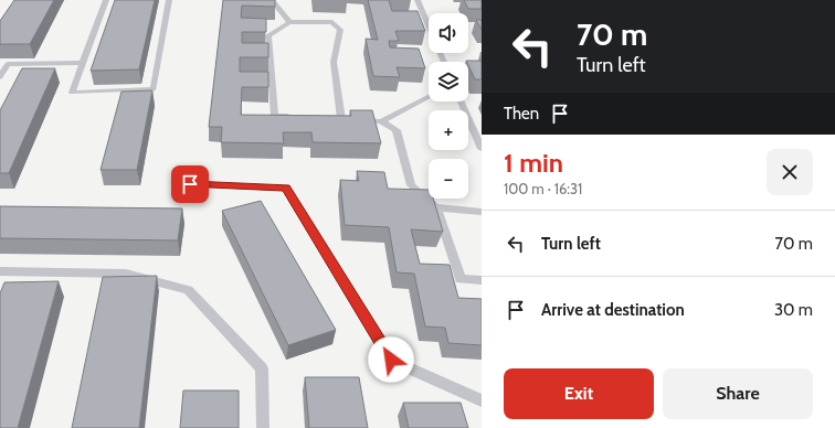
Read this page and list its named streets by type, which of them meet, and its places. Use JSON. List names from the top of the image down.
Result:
{
  "page": {
    "turn": ["70 m", "Turn left"],
    "map_buttons": ["+", "−"],
    "then": "Then",
    "heading": ["1 min", "100 m · 16:31"],
    "list": [
      {
        "name": "Turn left",
        "value": "70 m"
      },
      {
        "name": "Arrive at destination",
        "value": "30 m"
      }
    ],
    "buttons": ["Exit", "Share"]
  }
}
